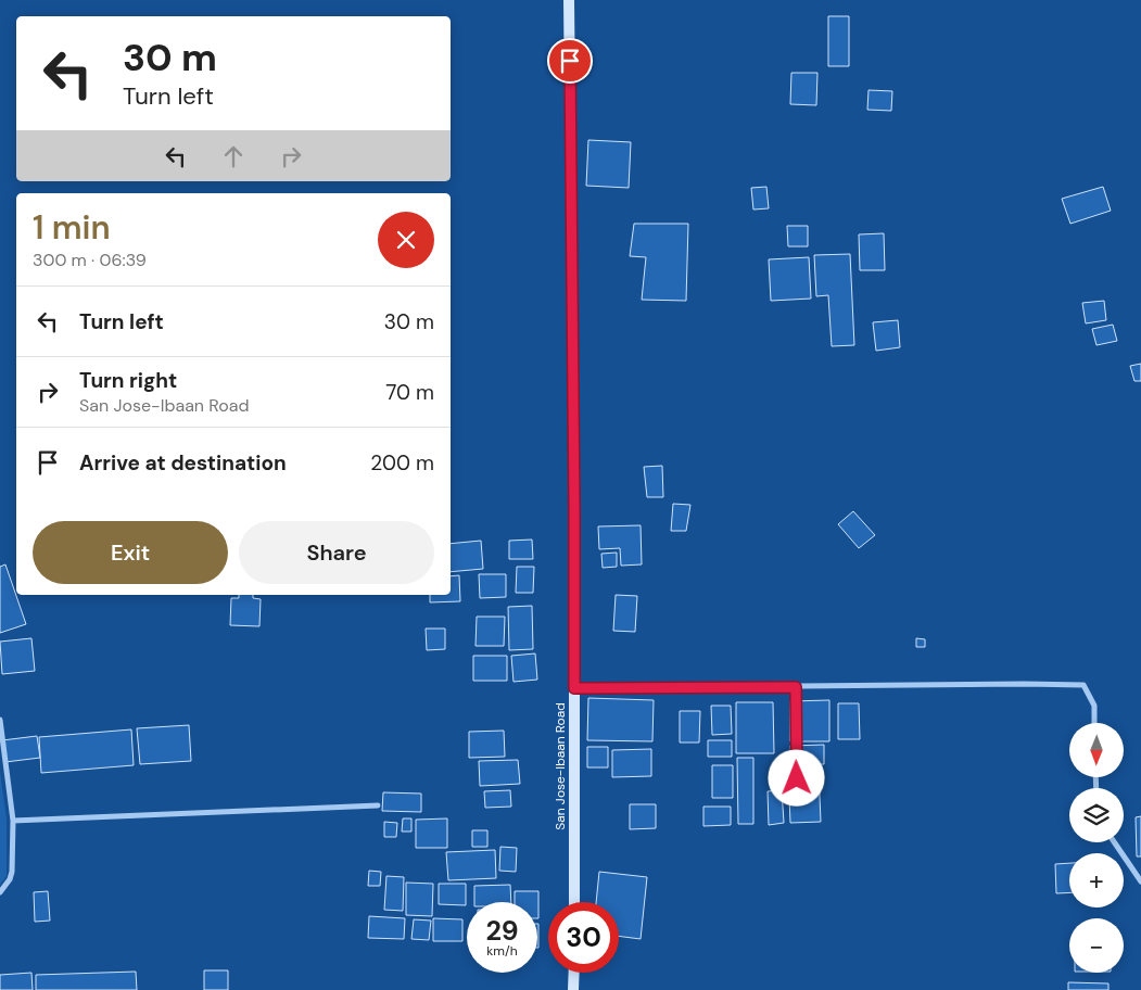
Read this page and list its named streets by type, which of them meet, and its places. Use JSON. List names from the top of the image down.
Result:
{
  "streets": {
    "main road": ["San Jose-Ibaan Road"]
  },
  "north": "bottom",
  "page": {
    "turn": ["30 m", "Turn left"],
    "heading": ["1 min", "300 m · 06:39"],
    "list": [
      {
        "name": "Turn left",
        "value": "30 m"
      },
      {
        "name": "Turn right",
        "note": "San Jose-Ibaan Road",
        "value": "70 m"
      },
      {
        "name": "Arrive at destination",
        "value": "200 m"
      }
    ],
    "buttons": ["Exit", "Share"],
    "map_buttons": ["+", "−"],
    "speed": "29 km/h",
    "limit": "30"
  }
}
